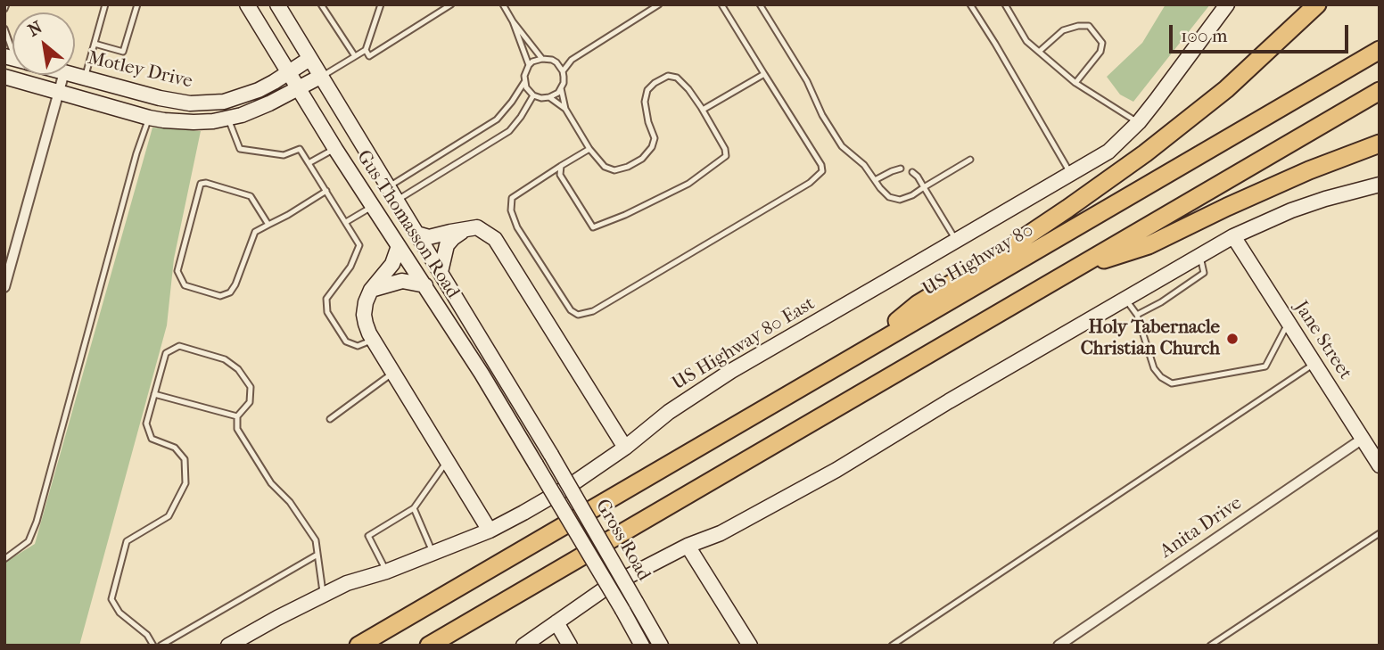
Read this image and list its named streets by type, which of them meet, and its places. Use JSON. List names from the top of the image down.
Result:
{
  "streets": {
    "highway": ["US Highway 80"],
    "main road": [
      "Motley Drive",
      "Gus Thomasson Road",
      "Jane Street",
      "US Highway 80 East",
      "Gross Road"
    ],
    "street": ["Anita Drive"]
  },
  "crossings": [
    ["Motley Drive", "Gus Thomasson Road"],
    ["Gus Thomasson Road", "Gross Road"],
    ["Jane Street", "Anita Drive"]
  ],
  "places": ["Holy Tabernacle Christian Church"],
  "scale_bar": "100 m",
  "north": "top left"
}
